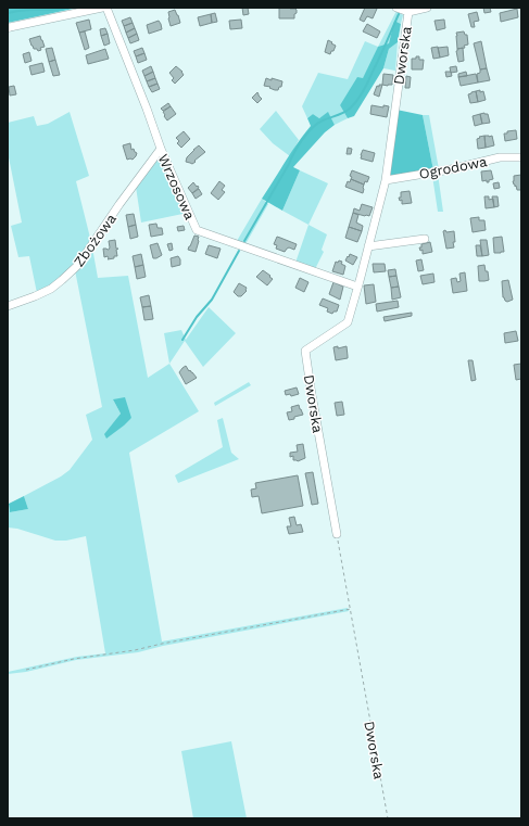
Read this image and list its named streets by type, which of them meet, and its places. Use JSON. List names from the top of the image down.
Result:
{
  "streets": {
    "street": [
      "Dworska",
      "Ogrodowa",
      "Wrzosowa",
      "Zbożowa"
    ]
  },
  "crossings": [
    ["Dworska", "Ogrodowa"],
    ["Dworska", "Wrzosowa"],
    ["Wrzosowa", "Zbożowa"]
  ]
}
